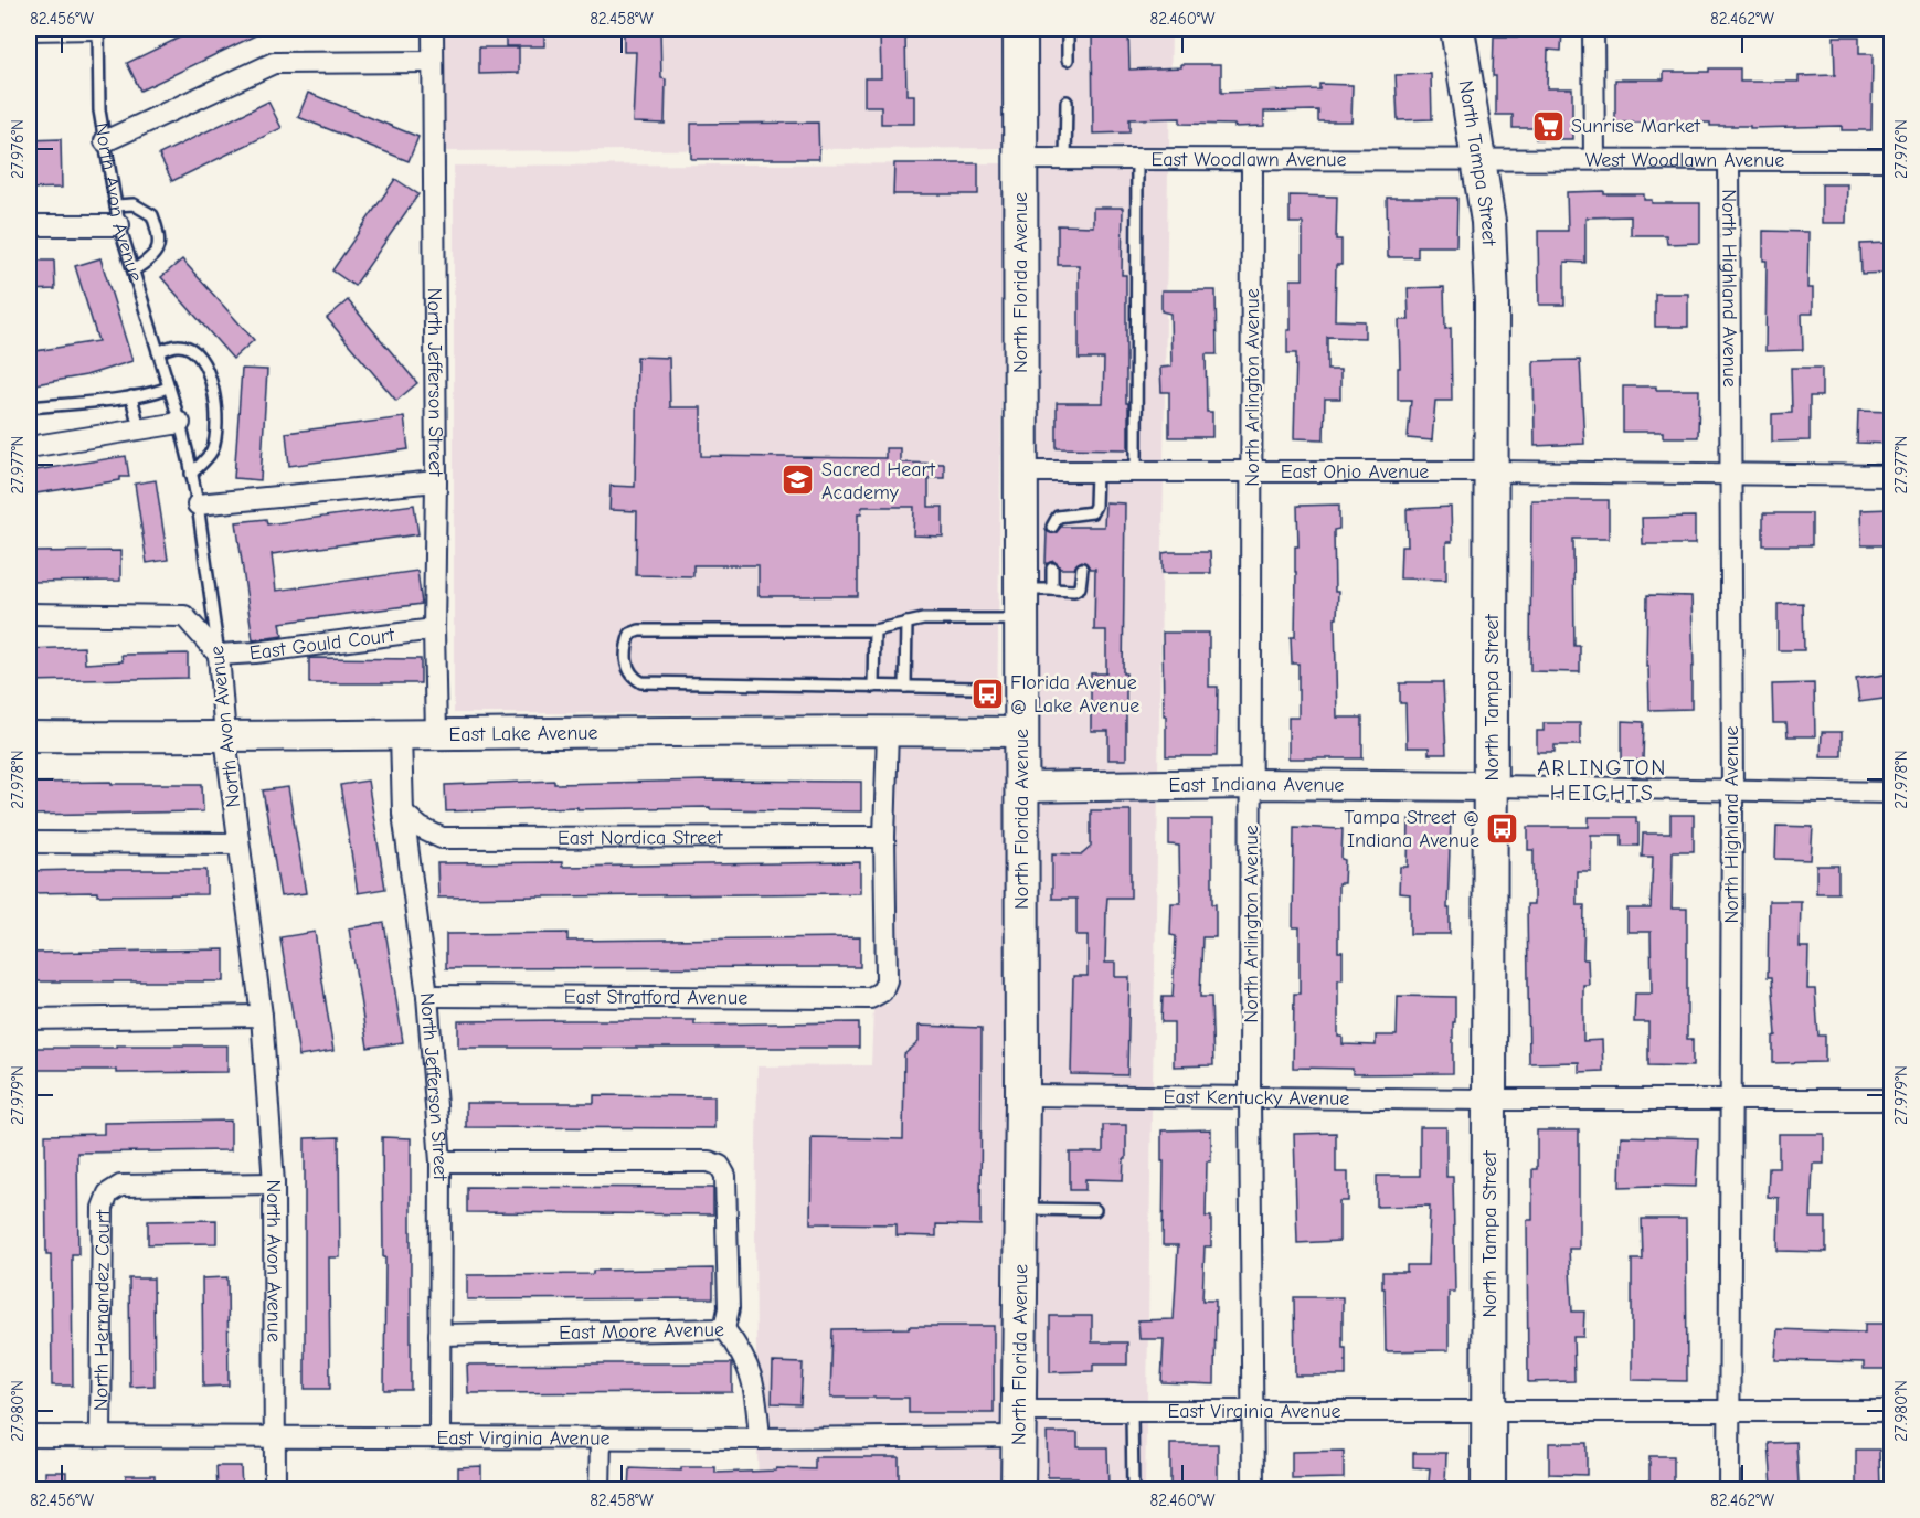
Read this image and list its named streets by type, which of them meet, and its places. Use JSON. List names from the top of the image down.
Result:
{
  "streets": {
    "main road": ["North Tampa Street", "North Florida Avenue"],
    "street": [
      "East Woodlawn Avenue",
      "West Woodlawn Avenue",
      "North Avon Avenue",
      "North Highland Avenue",
      "North Jefferson Street",
      "North Arlington Avenue",
      "East Ohio Avenue",
      "East Gould Court",
      "East Lake Avenue",
      "East Indiana Avenue",
      "East Nordica Street",
      "East Stratford Avenue",
      "East Kentucky Avenue",
      "North Hernandez Court",
      "East Moore Avenue",
      "East Virginia Avenue"
    ]
  },
  "crossings": [
    ["East Woodlawn Avenue", "West Woodlawn Avenue"],
    ["East Woodlawn Avenue", "North Tampa Street"],
    ["East Woodlawn Avenue", "North Florida Avenue"],
    ["East Woodlawn Avenue", "North Arlington Avenue"],
    ["West Woodlawn Avenue", "North Tampa Street"],
    ["West Woodlawn Avenue", "North Highland Avenue"],
    ["North Tampa Street", "East Ohio Avenue"],
    ["North Tampa Street", "East Indiana Avenue"],
    ["North Tampa Street", "East Kentucky Avenue"],
    ["North Tampa Street", "East Virginia Avenue"],
    ["North Avon Avenue", "East Gould Court"],
    ["North Avon Avenue", "East Lake Avenue"],
    ["North Avon Avenue", "North Hernandez Court"],
    ["North Avon Avenue", "East Virginia Avenue"],
    ["North Florida Avenue", "East Ohio Avenue"],
    ["North Florida Avenue", "East Lake Avenue"],
    ["North Florida Avenue", "East Indiana Avenue"],
    ["North Florida Avenue", "East Kentucky Avenue"],
    ["North Florida Avenue", "East Virginia Avenue"],
    ["North Highland Avenue", "East Ohio Avenue"],
    ["North Highland Avenue", "East Kentucky Avenue"],
    ["North Highland Avenue", "East Virginia Avenue"],
    ["North Jefferson Street", "East Gould Court"],
    ["North Jefferson Street", "East Lake Avenue"],
    ["North Jefferson Street", "East Nordica Street"],
    ["North Jefferson Street", "East Stratford Avenue"],
    ["North Jefferson Street", "East Moore Avenue"],
    ["North Jefferson Street", "East Virginia Avenue"],
    ["North Arlington Avenue", "East Ohio Avenue"],
    ["North Arlington Avenue", "East Indiana Avenue"],
    ["North Arlington Avenue", "East Kentucky Avenue"],
    ["North Arlington Avenue", "East Virginia Avenue"],
    ["East Nordica Street", "East Stratford Avenue"],
    ["North Hernandez Court", "East Virginia Avenue"],
    ["East Moore Avenue", "East Virginia Avenue"]
  ],
  "districts": ["ARLINGTON HEIGHTS"],
  "places": {
    "supermarket": ["Sunrise Market"],
    "school or university": ["Sacred Heart Academy"],
    "bus stop": ["Florida Avenue @ Lake Avenue", "Tampa Street @ Indiana Avenue"]
  },
  "coordinates": [
    "82.456°W",
    "82.458°W",
    "82.460°W",
    "82.462°W",
    "27.976°N",
    "27.977°N",
    "27.978°N",
    "27.979°N",
    "27.980°N"
  ]
}
